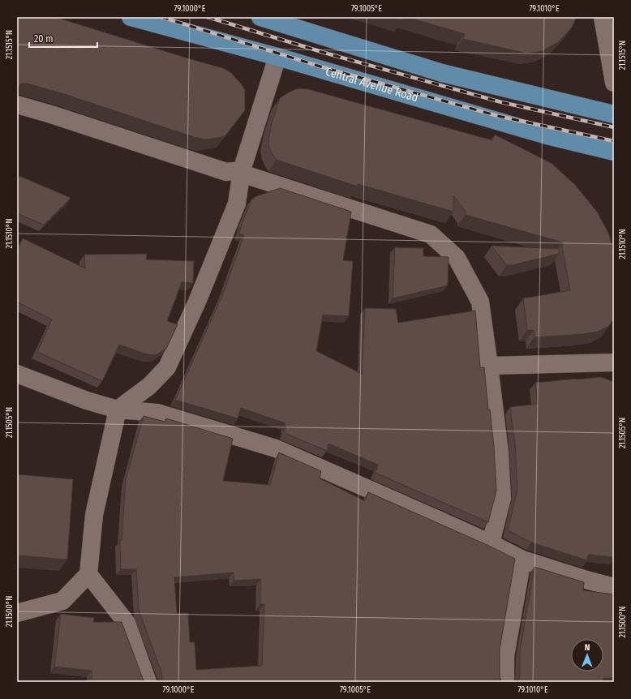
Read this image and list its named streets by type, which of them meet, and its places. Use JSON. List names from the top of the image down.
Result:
{
  "streets": {
    "main road": ["Central Avenue Road"]
  },
  "scale_bar": "20 m",
  "north": "top",
  "coordinates": [
    "79.1000°E",
    "79.1005°E",
    "79.1010°E",
    "21.1515°N",
    "21.1510°N",
    "21.1505°N",
    "21.1500°N"
  ]
}
